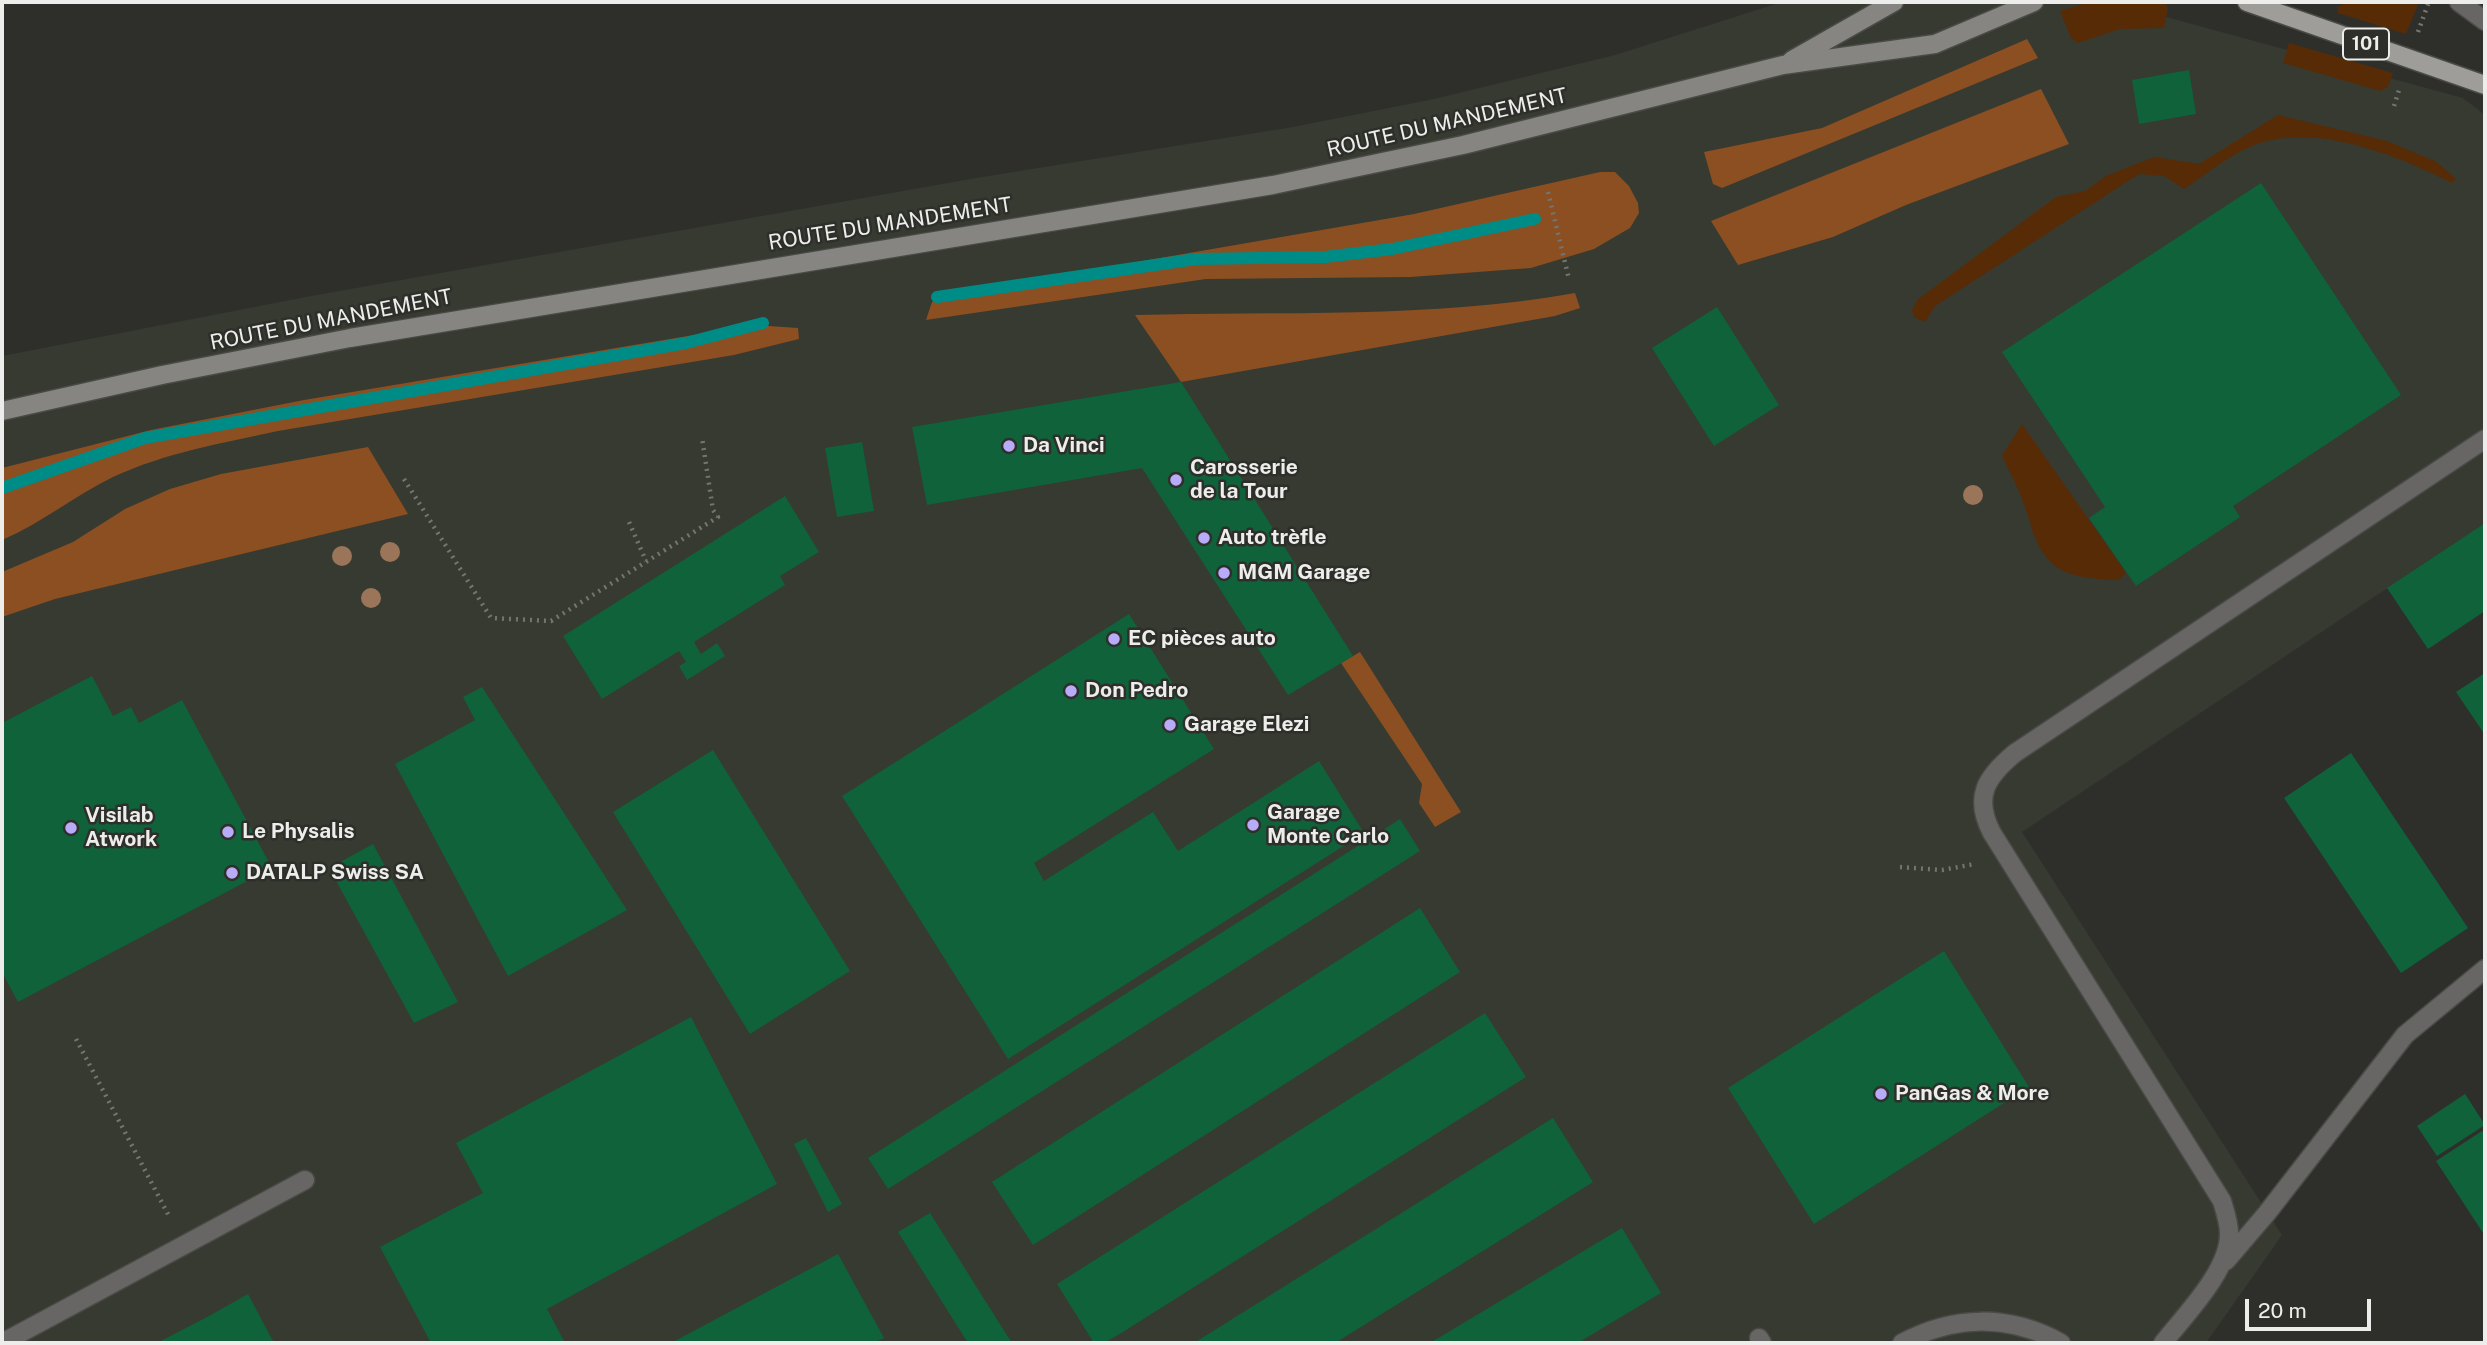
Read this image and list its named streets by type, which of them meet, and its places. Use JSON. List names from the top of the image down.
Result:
{
  "streets": {
    "main road": ["101", "ROUTE DU MANDEMENT"]
  },
  "places": [
    "Da Vinci",
    "Carosserie de la Tour",
    "Auto trèfle",
    "MGM Garage",
    "EC pièces auto",
    "Don Pedro",
    "Garage Elezi",
    "Garage Monte Carlo",
    "Visilab Atwork",
    "Le Physalis",
    "DATALP Swiss SA",
    "PanGas & More"
  ],
  "scale_bar": "20 m"
}
